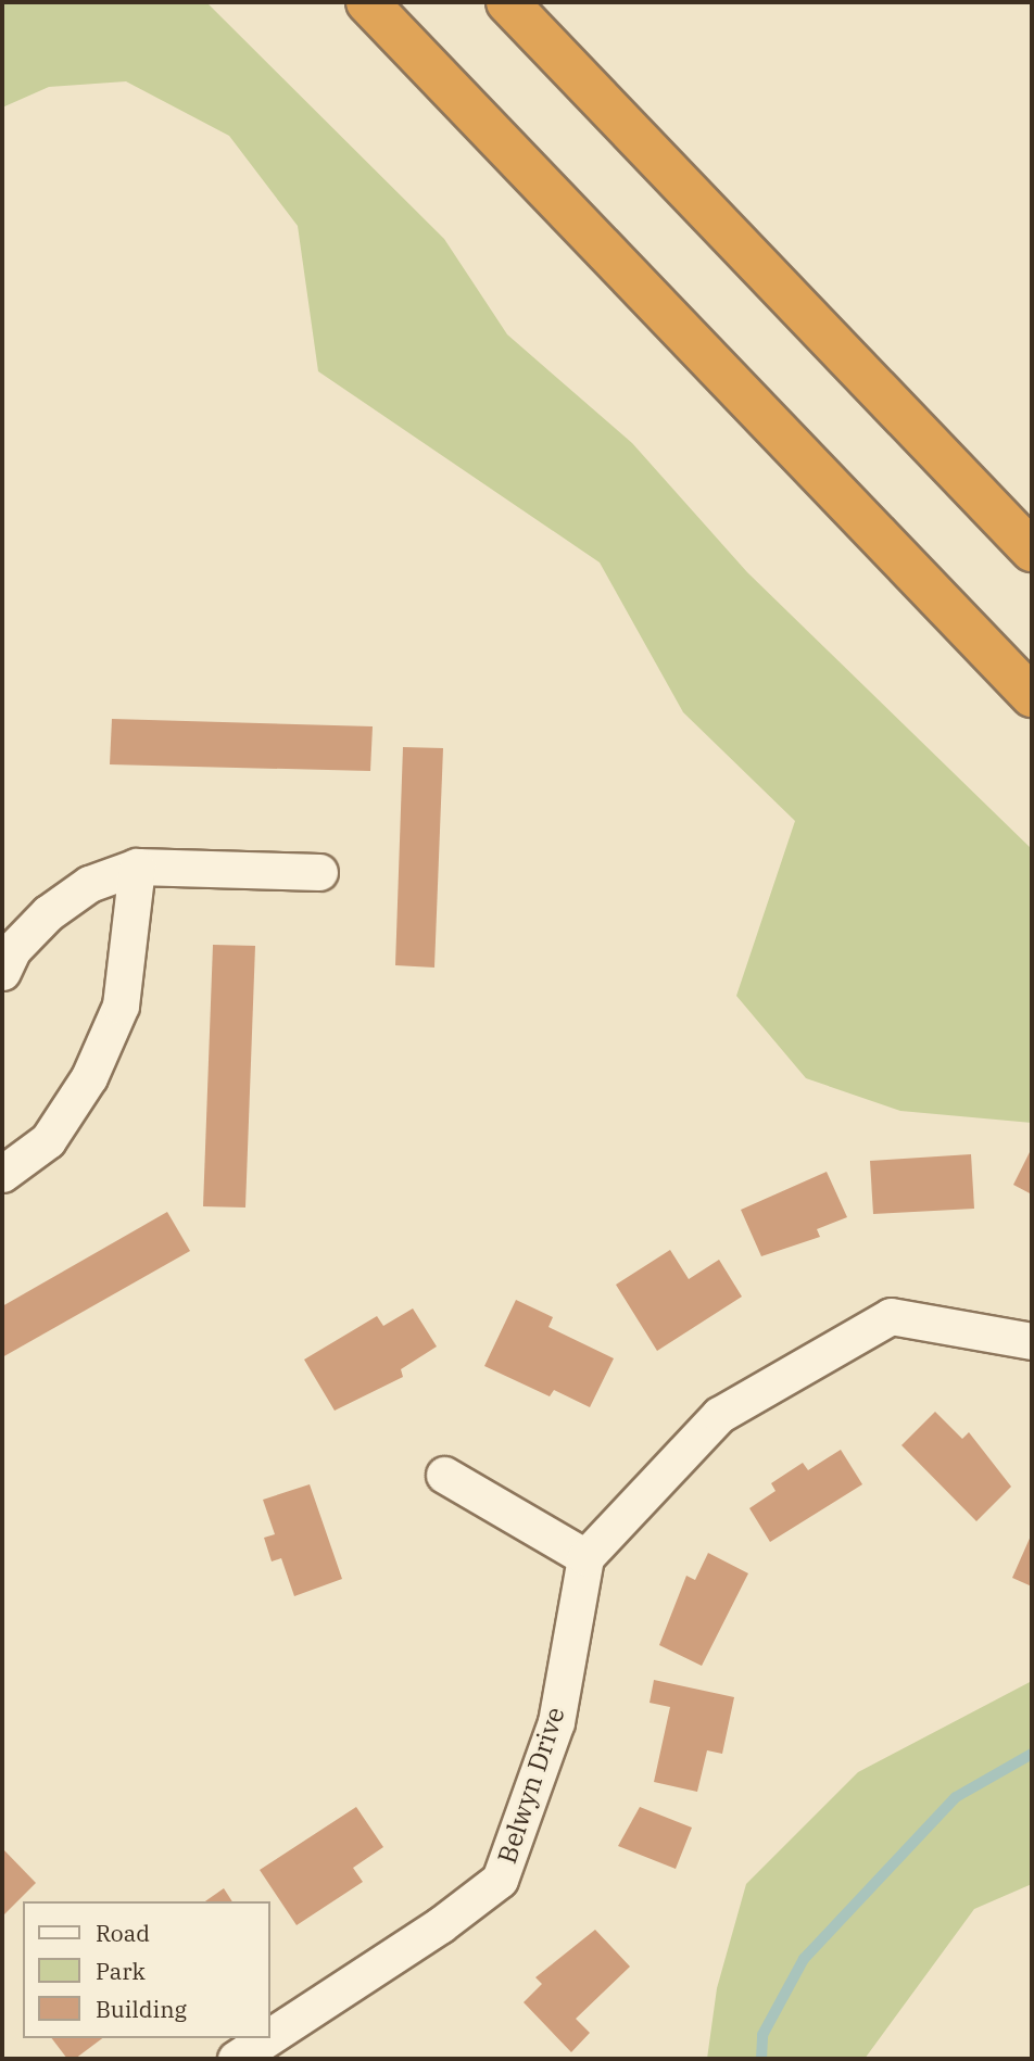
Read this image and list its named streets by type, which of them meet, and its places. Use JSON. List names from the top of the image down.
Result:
{
  "streets": {
    "street": ["Belwyn Drive"]
  },
  "legend": ["Road", "Park", "Building"]
}
